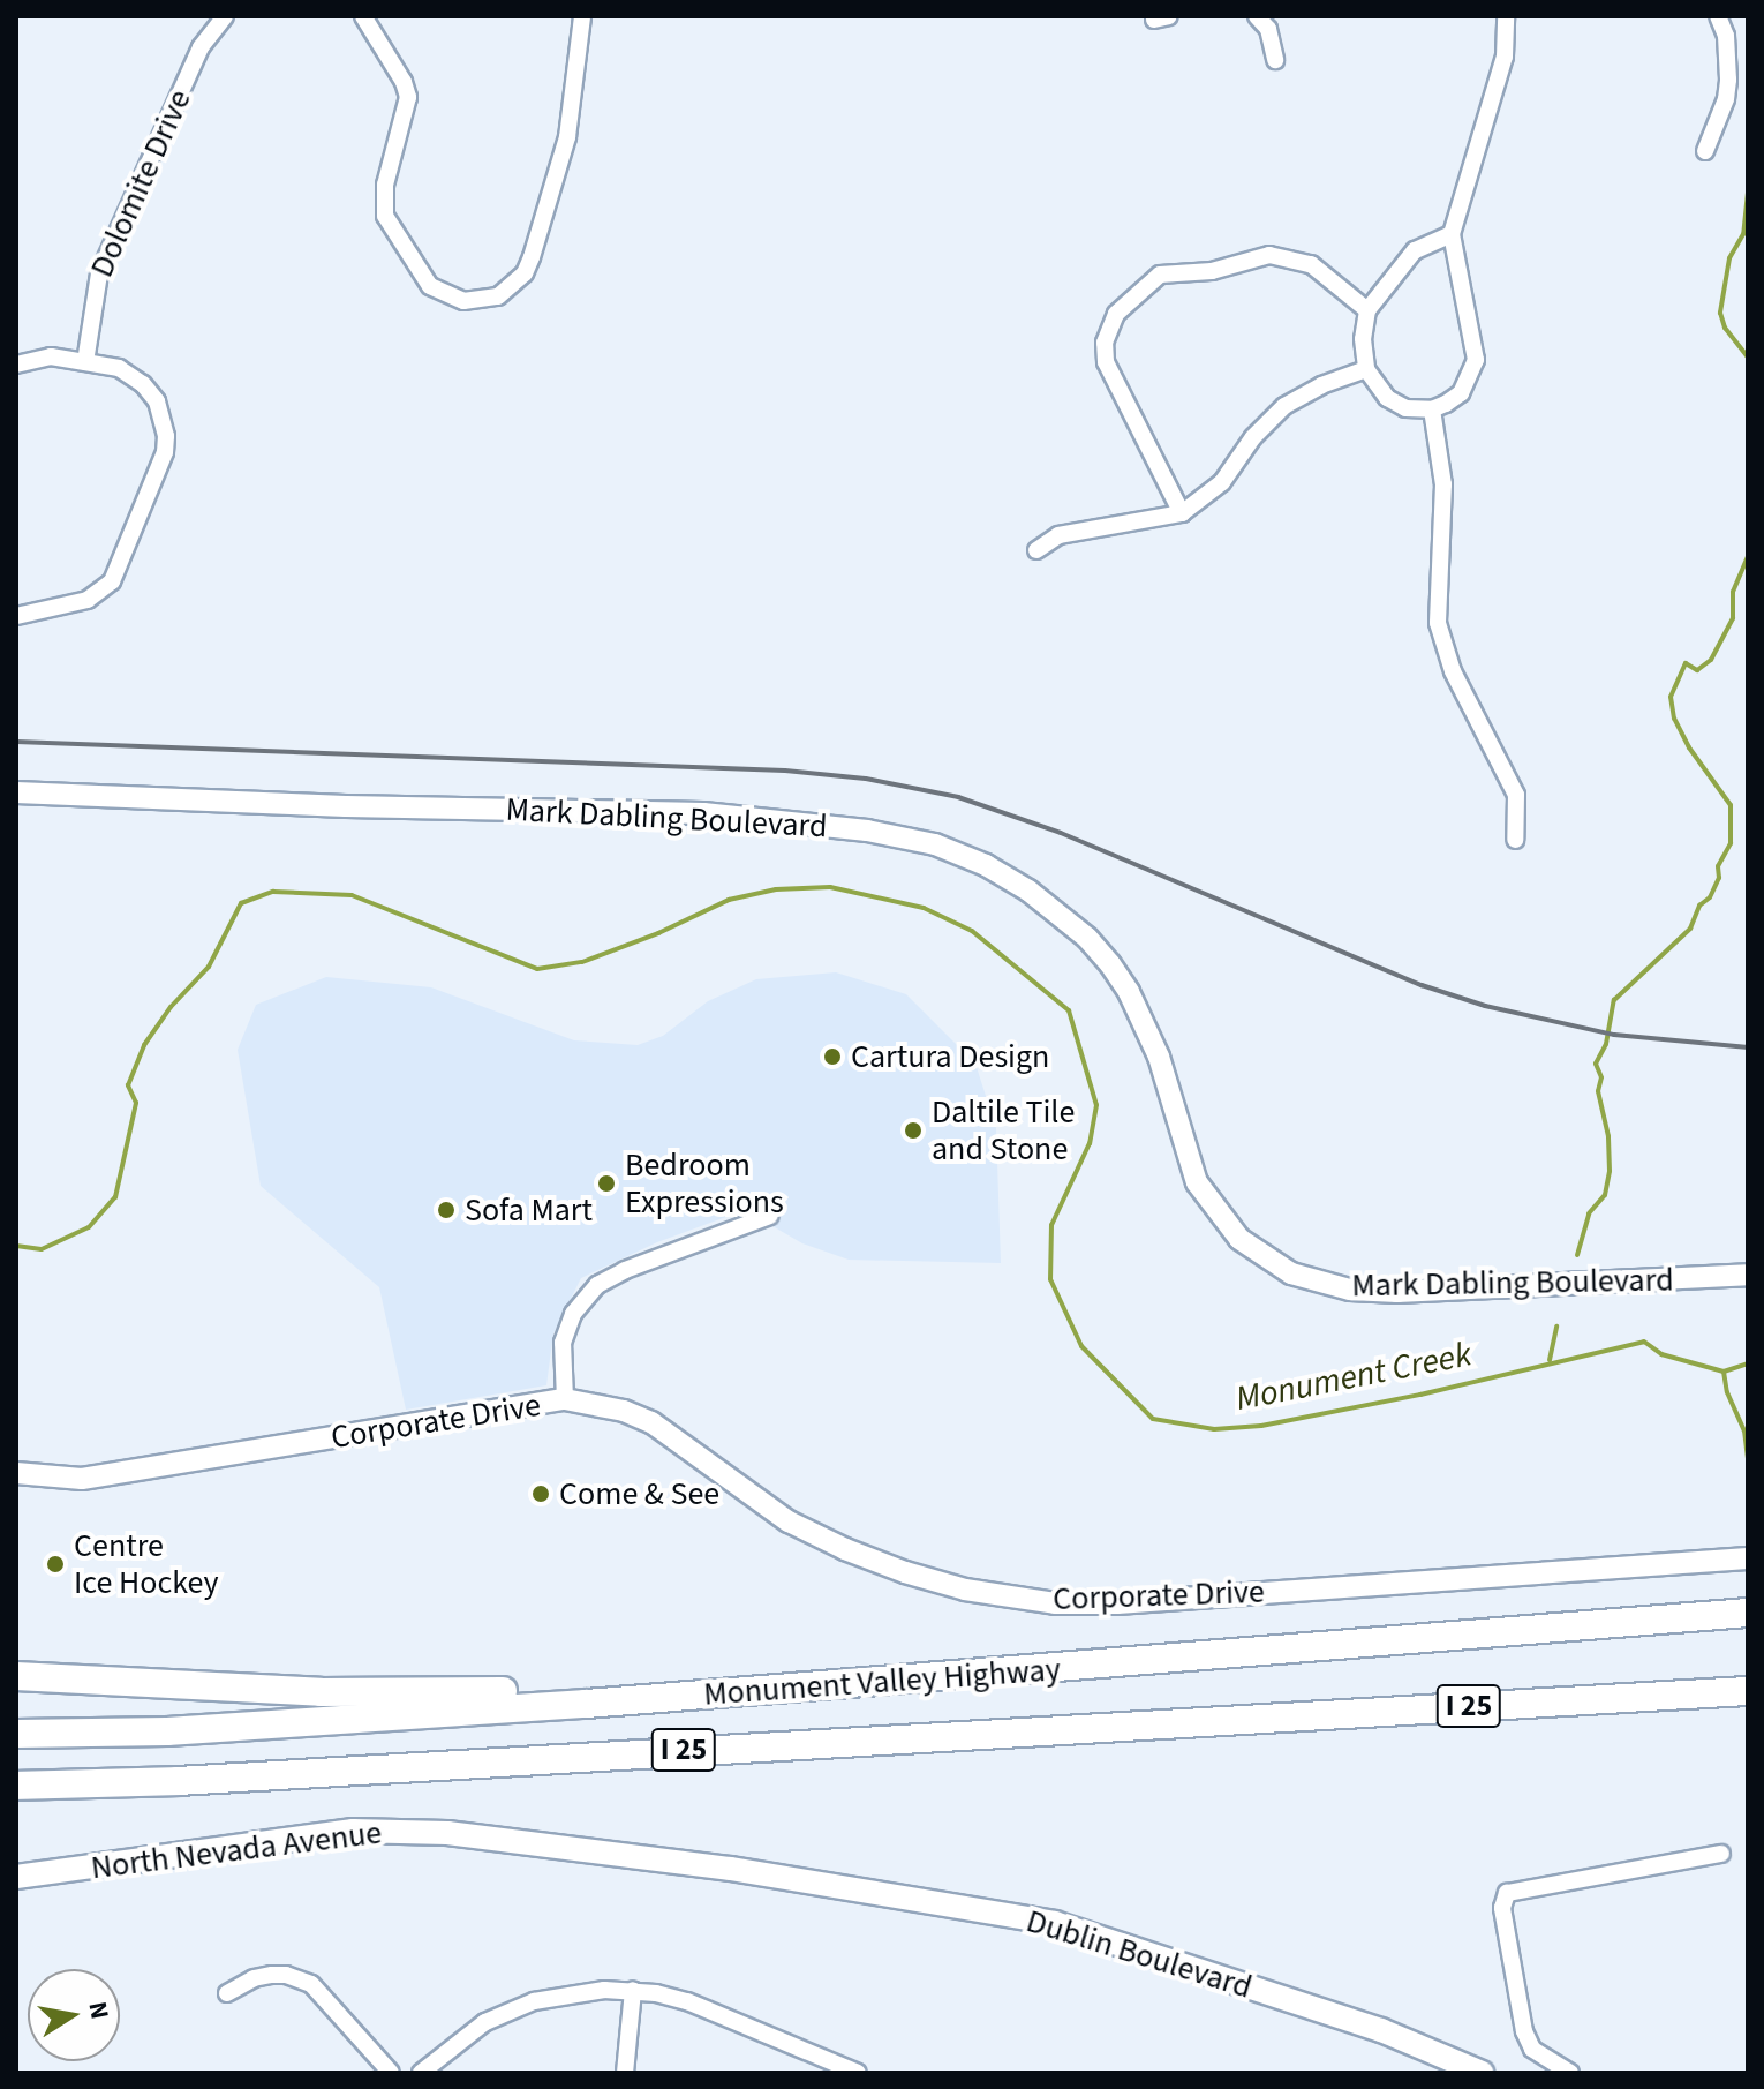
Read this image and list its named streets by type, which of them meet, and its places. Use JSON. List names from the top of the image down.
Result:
{
  "streets": {
    "highway": ["Monument Valley Highway", "I 25"],
    "main road": ["North Nevada Avenue", "Dublin Boulevard"],
    "street": ["Dolomite Drive", "Mark Dabling Boulevard", "Corporate Drive"]
  },
  "crossings": [
    ["North Nevada Avenue", "Dublin Boulevard"]
  ],
  "water": ["Monument Creek"],
  "places": [
    "Cartura Design",
    "Daltile Tile and Stone",
    "Bedroom Expressions",
    "Sofa Mart",
    "Come & See",
    "Centre Ice Hockey"
  ],
  "north": "right"
}
